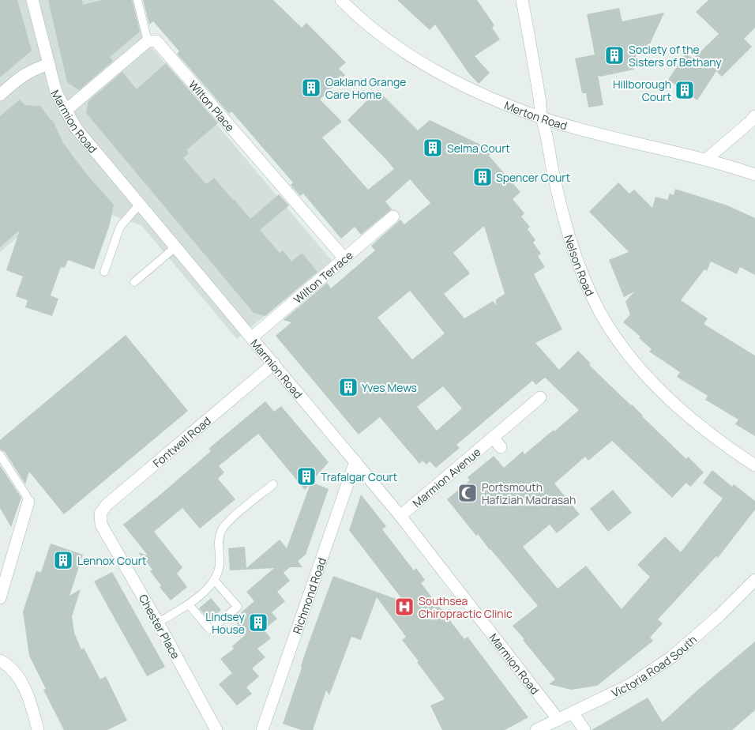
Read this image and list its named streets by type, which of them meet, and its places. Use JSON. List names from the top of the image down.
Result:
{
  "streets": {
    "street": [
      "Wilton Place",
      "Merton Road",
      "Marmion Road",
      "Nelson Road",
      "Wilton Terrace",
      "Fontwell Road",
      "Marmion Avenue",
      "Richmond Road",
      "Chester Place",
      "Victoria Road South"
    ]
  },
  "crossings": [
    ["Wilton Place", "Wilton Terrace"],
    ["Merton Road", "Nelson Road"],
    ["Marmion Road", "Wilton Terrace"],
    ["Marmion Road", "Fontwell Road"],
    ["Marmion Road", "Marmion Avenue"],
    ["Marmion Road", "Richmond Road"],
    ["Marmion Road", "Victoria Road South"],
    ["Fontwell Road", "Chester Place"]
  ],
  "places": {
    "building": [
      "Society of the Sisters of Bethany",
      "Oakland Grange Care Home",
      "Hillborough Court",
      "Selma Court",
      "Spencer Court",
      "Yves Mews",
      "Trafalgar Court",
      "Lennox Court",
      "Lindsey House"
    ],
    "mosque": ["Portsmouth Hafiziah Madrasah"],
    "hospital": ["Southsea Chiropractic Clinic"]
  }
}
